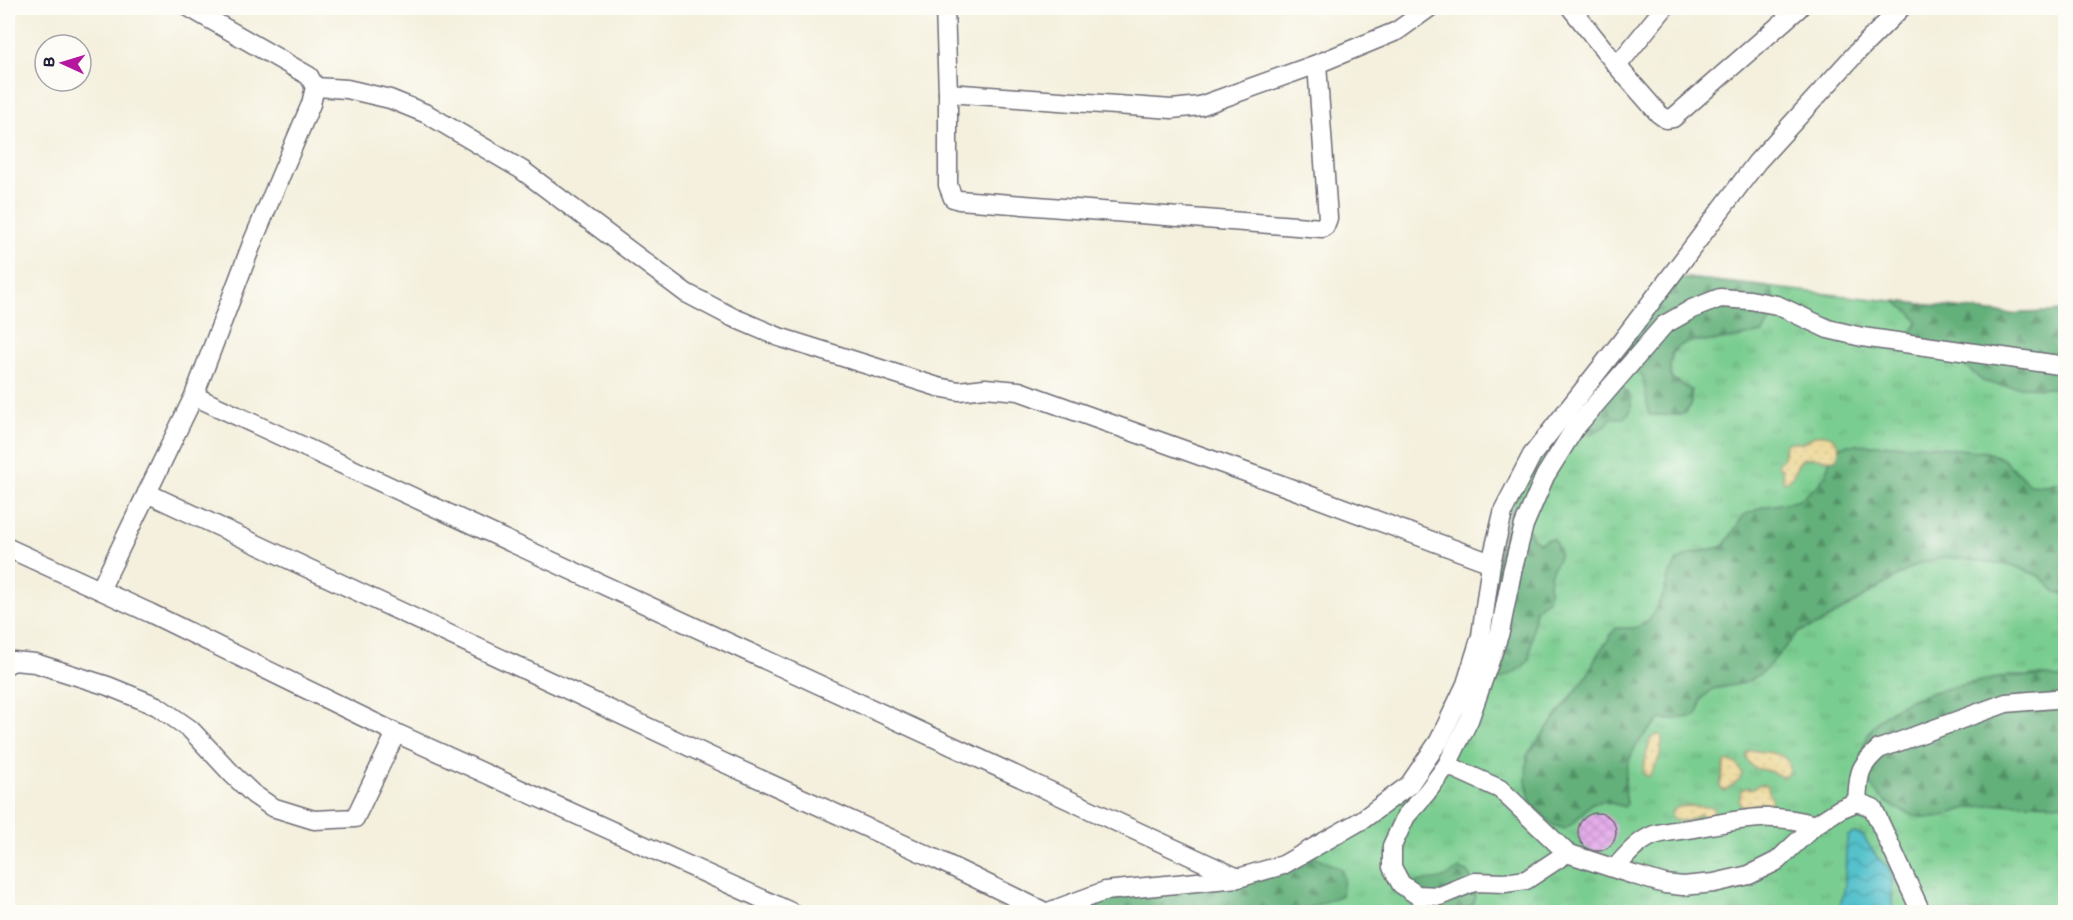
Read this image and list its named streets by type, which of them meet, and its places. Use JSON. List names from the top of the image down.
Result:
{
  "north": "left"
}
